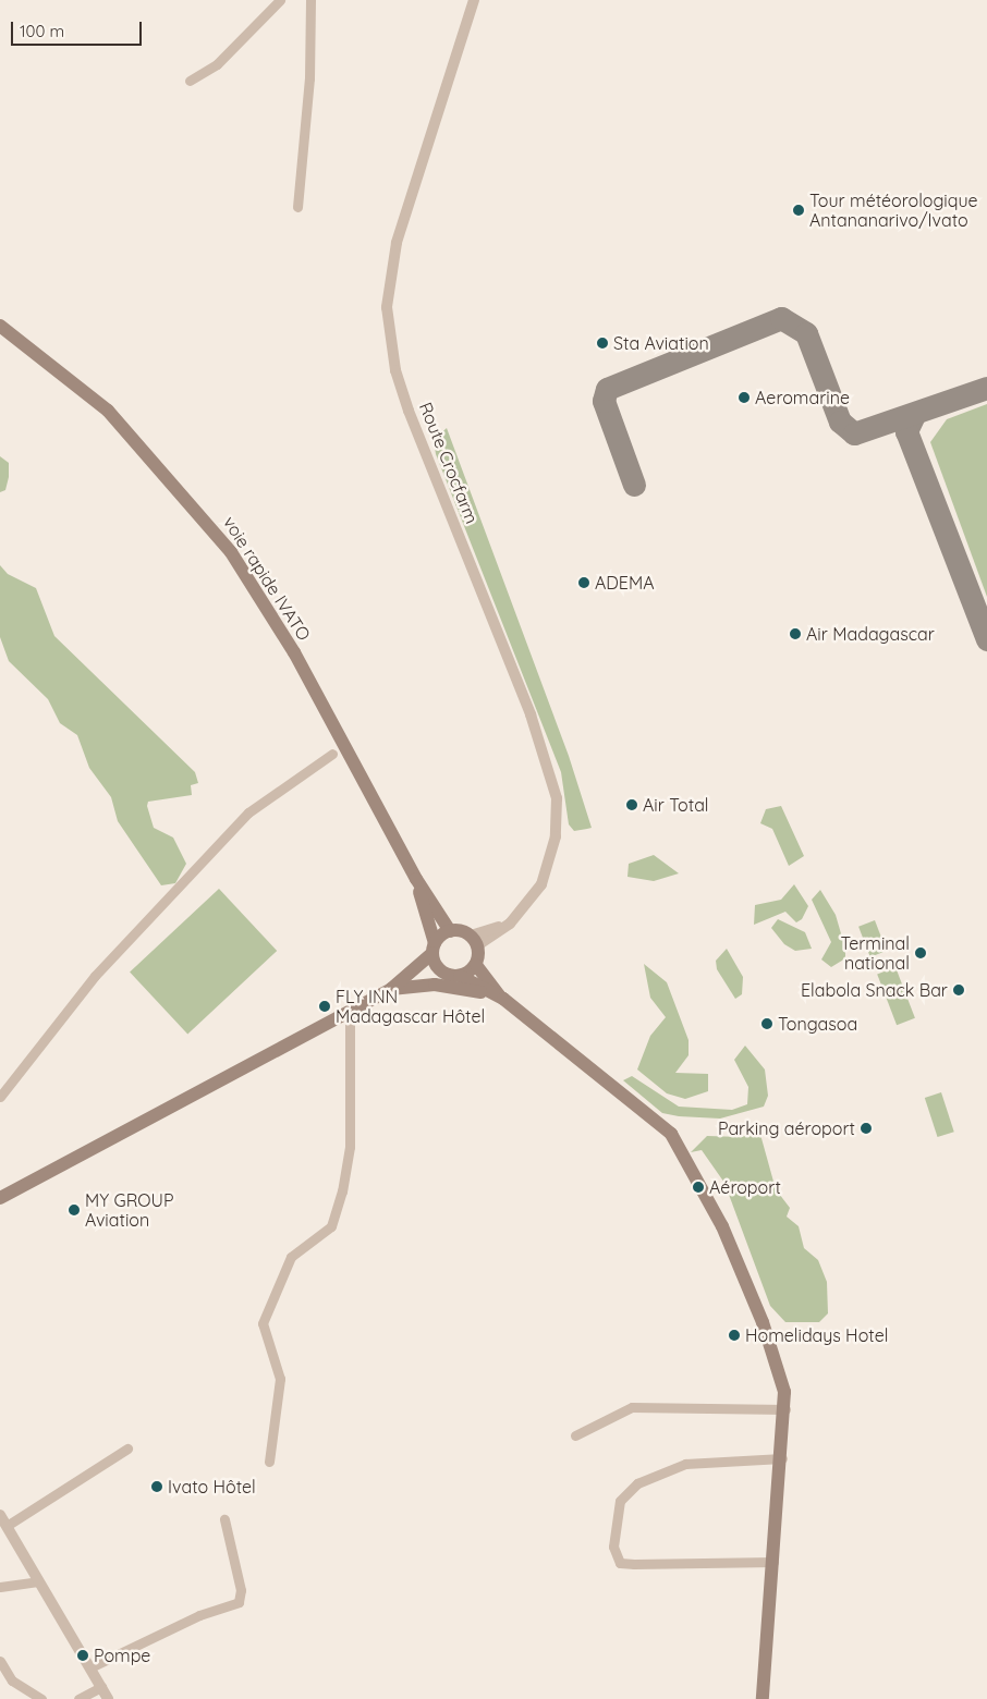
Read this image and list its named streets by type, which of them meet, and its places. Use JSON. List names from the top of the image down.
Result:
{
  "streets": {
    "main road": ["voie rapide IVATO"],
    "street": ["Route Crocfarm"]
  },
  "places": [
    "Tour météorologique Antananarivo/Ivato",
    "Sta Aviation",
    "Aeromarine",
    "ADEMA",
    "Air Madagascar",
    "Air Total",
    "Terminal national",
    "Elabola Snack Bar",
    "FLY INN Madagascar Hôtel",
    "Tongasoa",
    "Parking aéroport",
    "Aéroport",
    "MY GROUP Aviation",
    "Homelidays Hotel",
    "Ivato Hôtel",
    "Pompe"
  ],
  "scale_bar": "100 m"
}
